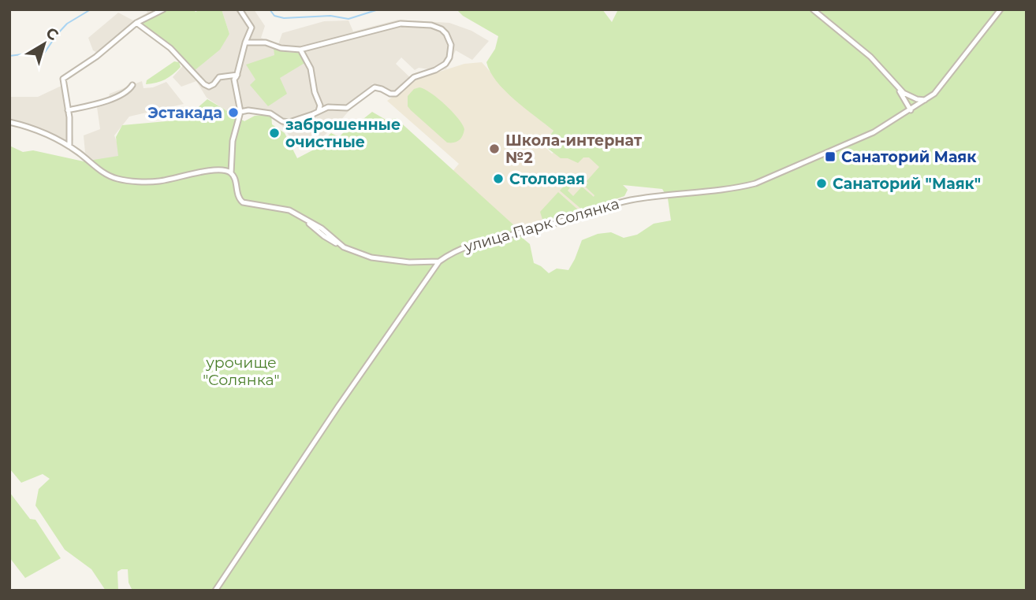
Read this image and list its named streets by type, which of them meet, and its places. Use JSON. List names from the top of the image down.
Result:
{
  "streets": {
    "street": ["улица Парк Солянка"]
  },
  "parks": ["урочище \"Солянка\""],
  "places": {
    "other": [
      "Эстакада",
      "заброшенные очистные",
      "Школа-интернат №2",
      "Столовая",
      "Санаторий \"Маяк\""
    ],
    "transit": ["Санаторий Маяк"]
  },
  "north": "top right"
}
